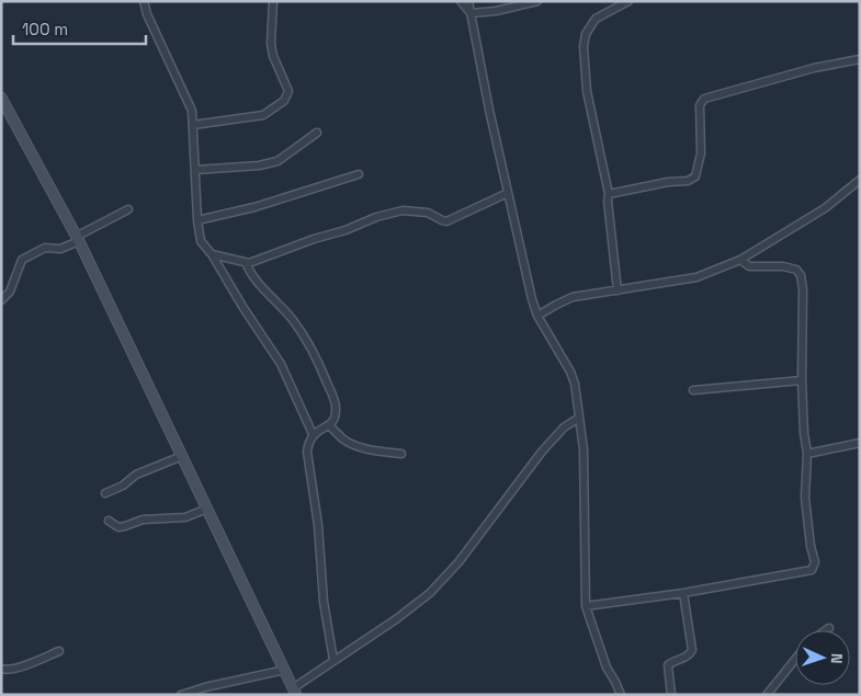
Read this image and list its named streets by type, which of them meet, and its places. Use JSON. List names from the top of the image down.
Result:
{
  "scale_bar": "100 m",
  "north": "right"
}
